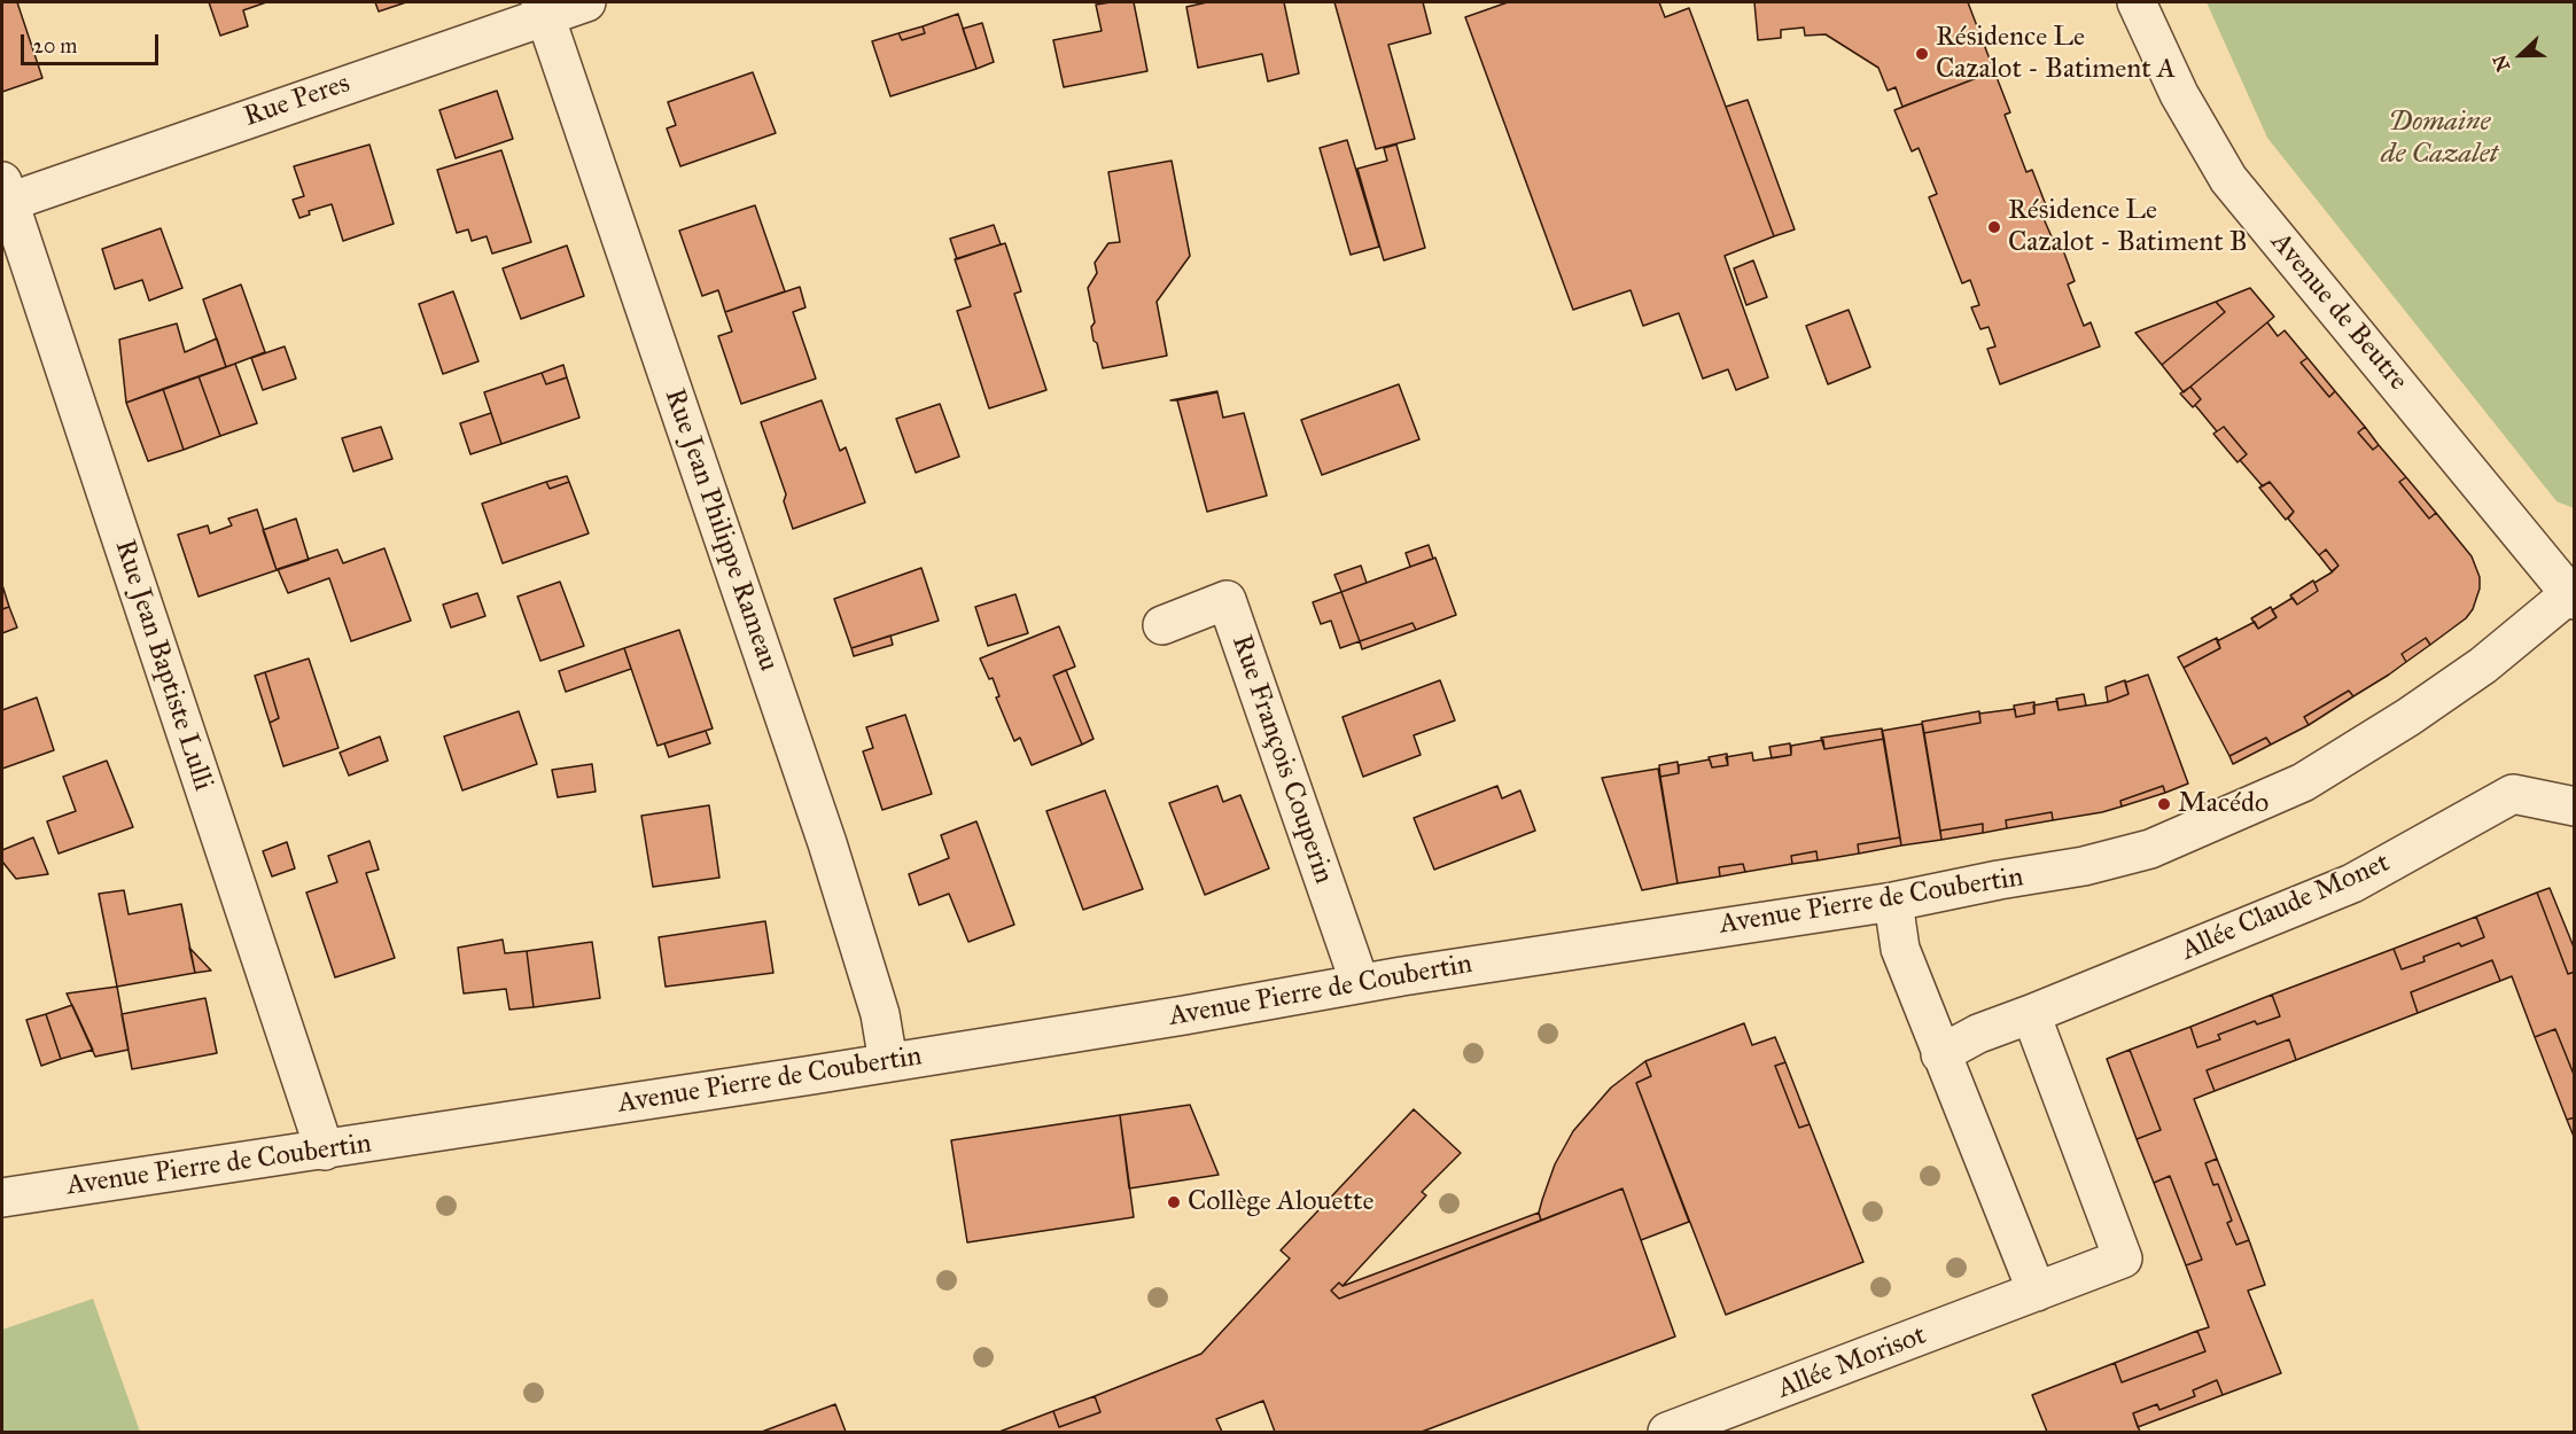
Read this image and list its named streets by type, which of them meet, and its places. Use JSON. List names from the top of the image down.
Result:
{
  "streets": {
    "street": [
      "Rue Peres",
      "Avenue de Beutre",
      "Rue Jean Philippe Rameau",
      "Rue Jean Baptiste Lulli",
      "Rue François Couperin",
      "Avenue Pierre de Coubertin",
      "Allée Claude Monet",
      "Allée Morisot"
    ]
  },
  "crossings": [
    ["Rue Peres", "Rue Jean Philippe Rameau"],
    ["Rue Peres", "Rue Jean Baptiste Lulli"],
    ["Avenue de Beutre", "Avenue Pierre de Coubertin"],
    ["Rue Jean Philippe Rameau", "Avenue Pierre de Coubertin"],
    ["Rue Jean Baptiste Lulli", "Avenue Pierre de Coubertin"],
    ["Rue François Couperin", "Avenue Pierre de Coubertin"],
    ["Allée Claude Monet", "Allée Morisot"]
  ],
  "parks": ["Domaine de Cazalet"],
  "places": [
    "Résidence Le Cazalot - Batiment A",
    "Résidence Le Cazalot - Batiment B",
    "Macédo",
    "Collège Alouette"
  ],
  "scale_bar": "20 m",
  "north": "left"
}
